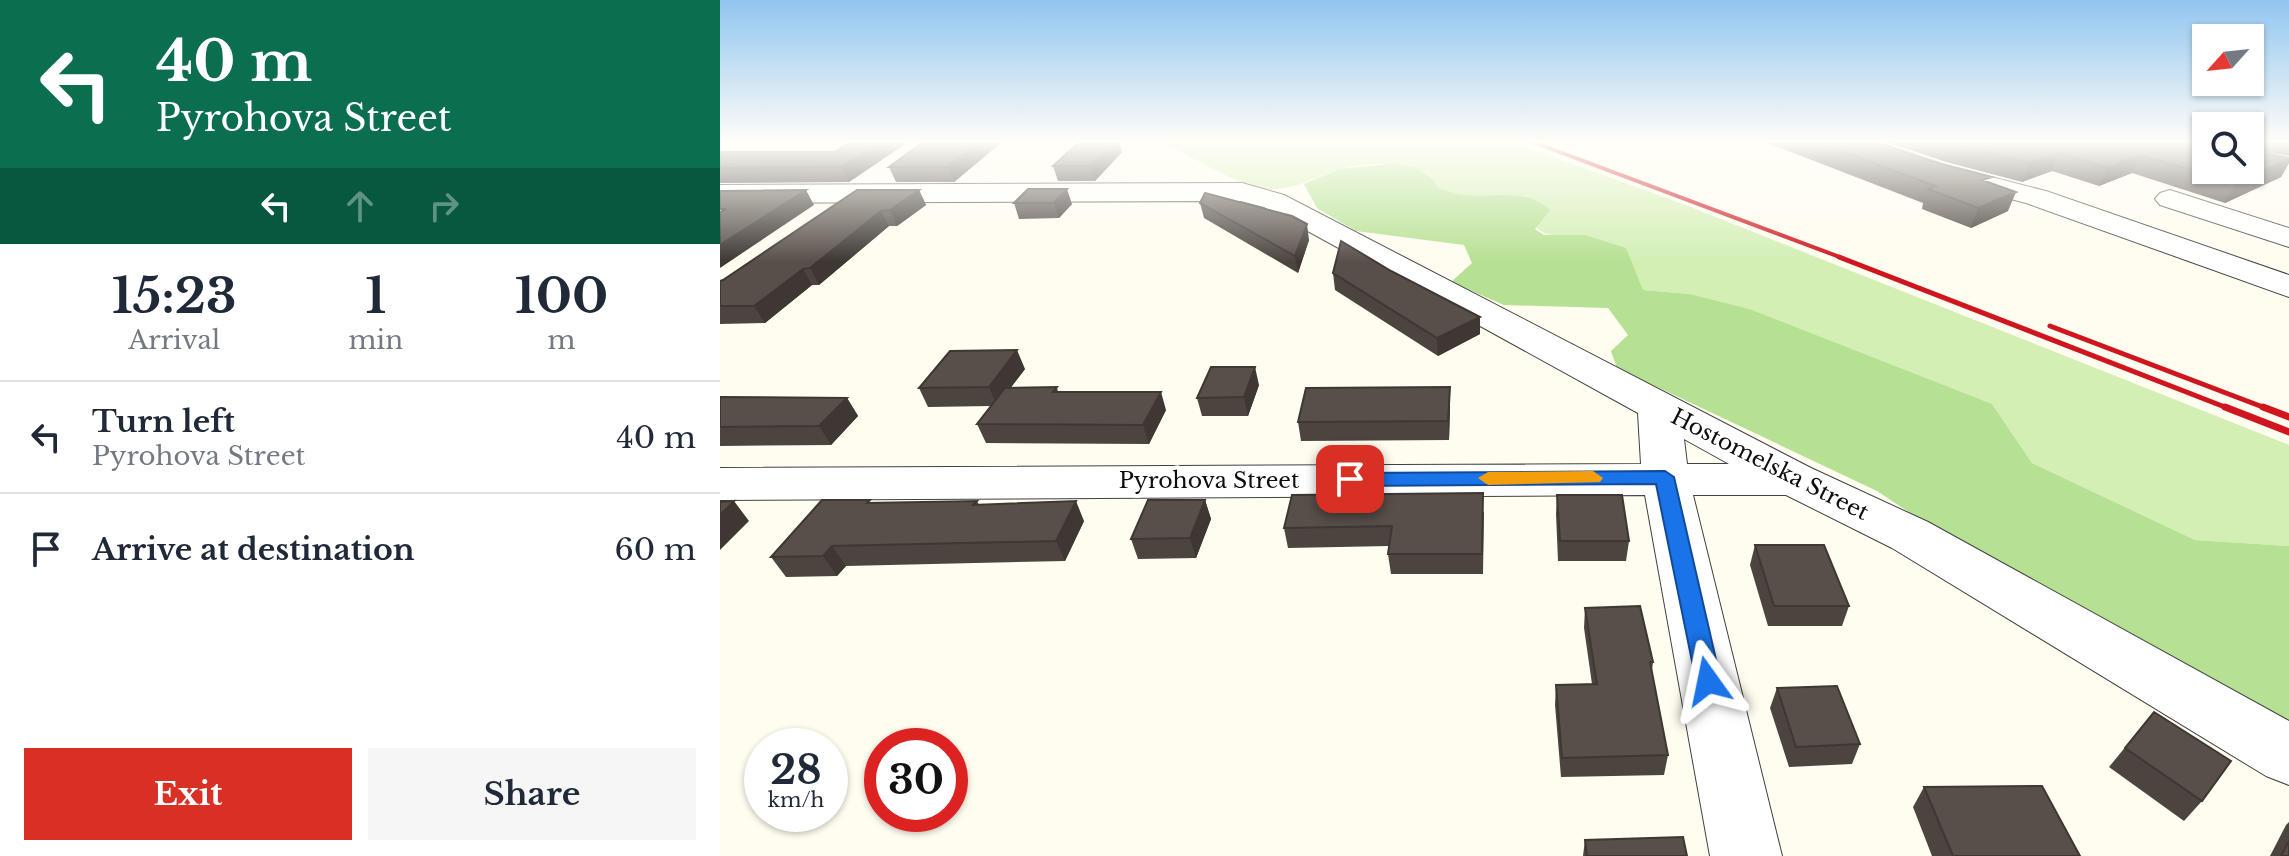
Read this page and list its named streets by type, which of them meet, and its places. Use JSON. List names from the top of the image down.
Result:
{
  "streets": {
    "street": ["Hostomelska Street", "Pyrohova Street"]
  },
  "crossings": [
    ["Hostomelska Street", "Pyrohova Street"]
  ],
  "north": "bottom left",
  "page": {
    "turn": ["40 m", "Pyrohova Street"],
    "eta": [
      "15:23",
      "Arrival",
      "1",
      "min",
      "100",
      "m"
    ],
    "list": [
      {
        "name": "Turn left",
        "note": "Pyrohova Street",
        "value": "40 m"
      },
      {
        "name": "Arrive at destination",
        "value": "60 m"
      }
    ],
    "speed": "28 km/h",
    "limit": "30",
    "buttons": ["Exit", "Share"]
  }
}
